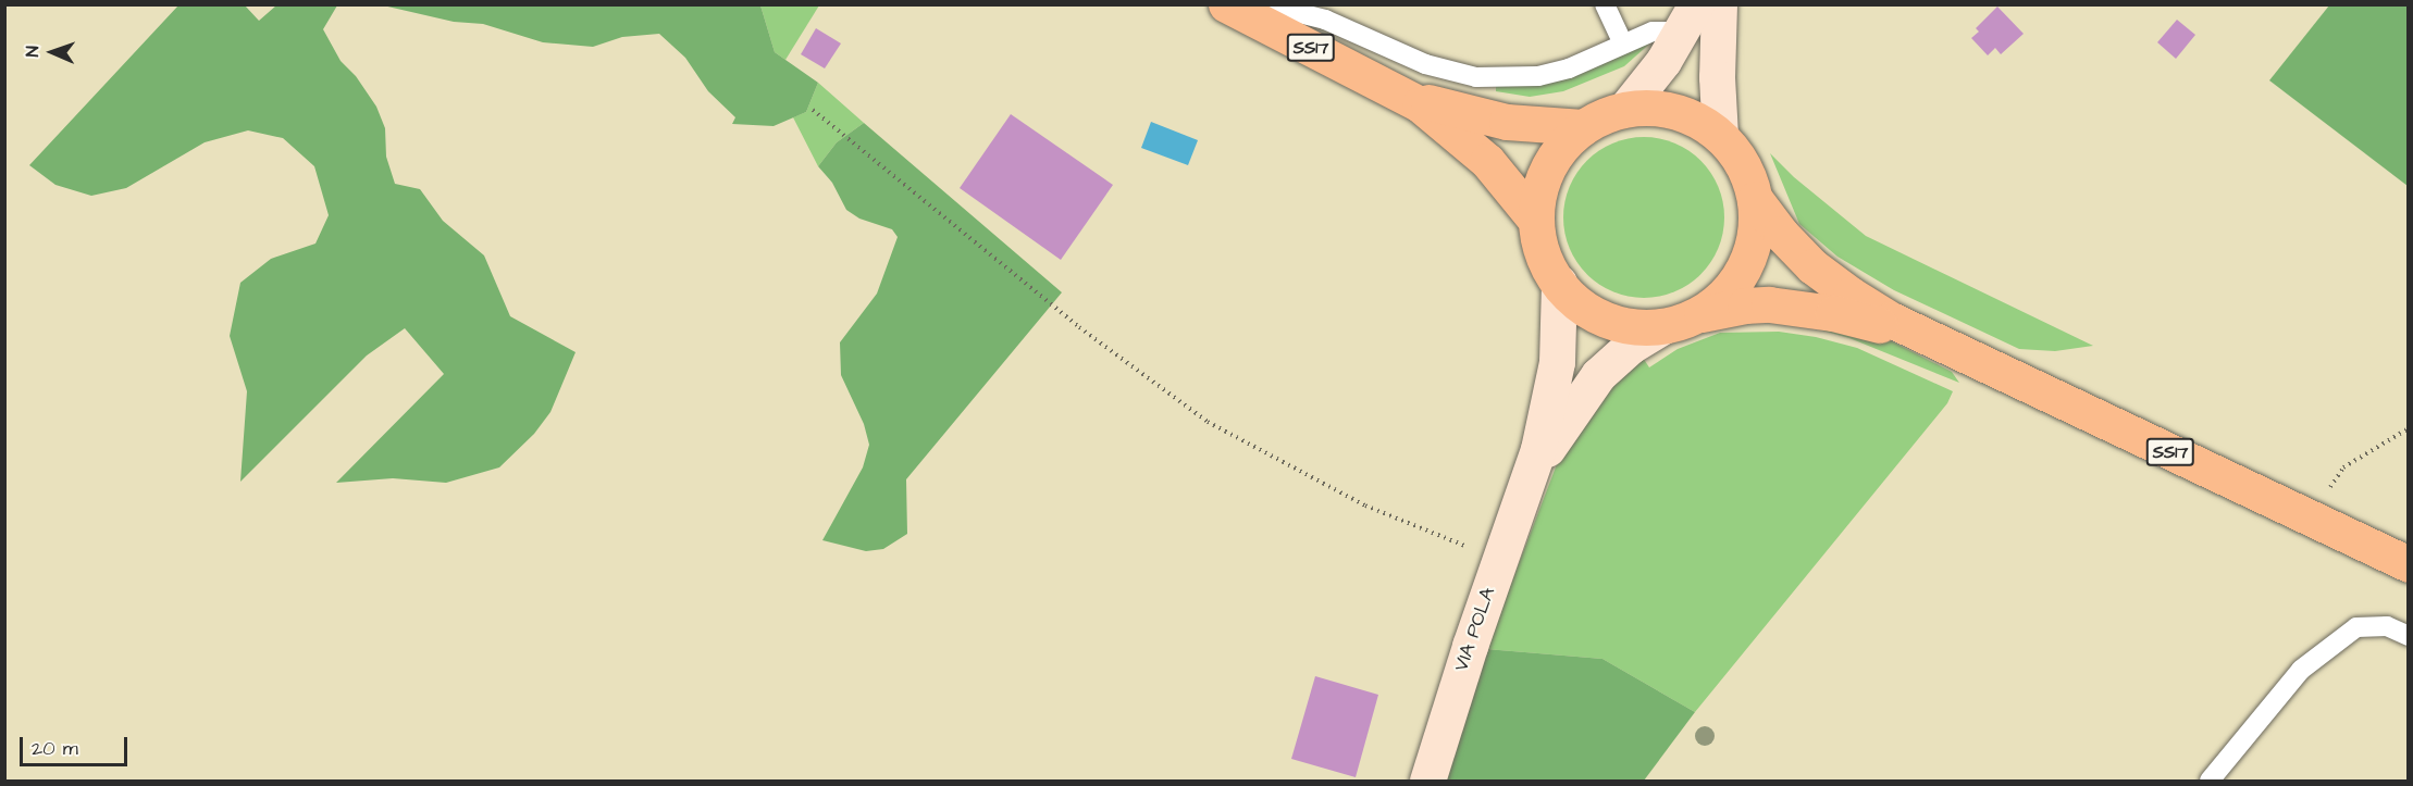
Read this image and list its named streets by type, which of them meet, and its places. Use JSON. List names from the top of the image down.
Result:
{
  "streets": {
    "main road": ["SS17"],
    "street": ["VIA POLA"]
  },
  "scale_bar": "20 m",
  "north": "left"
}
